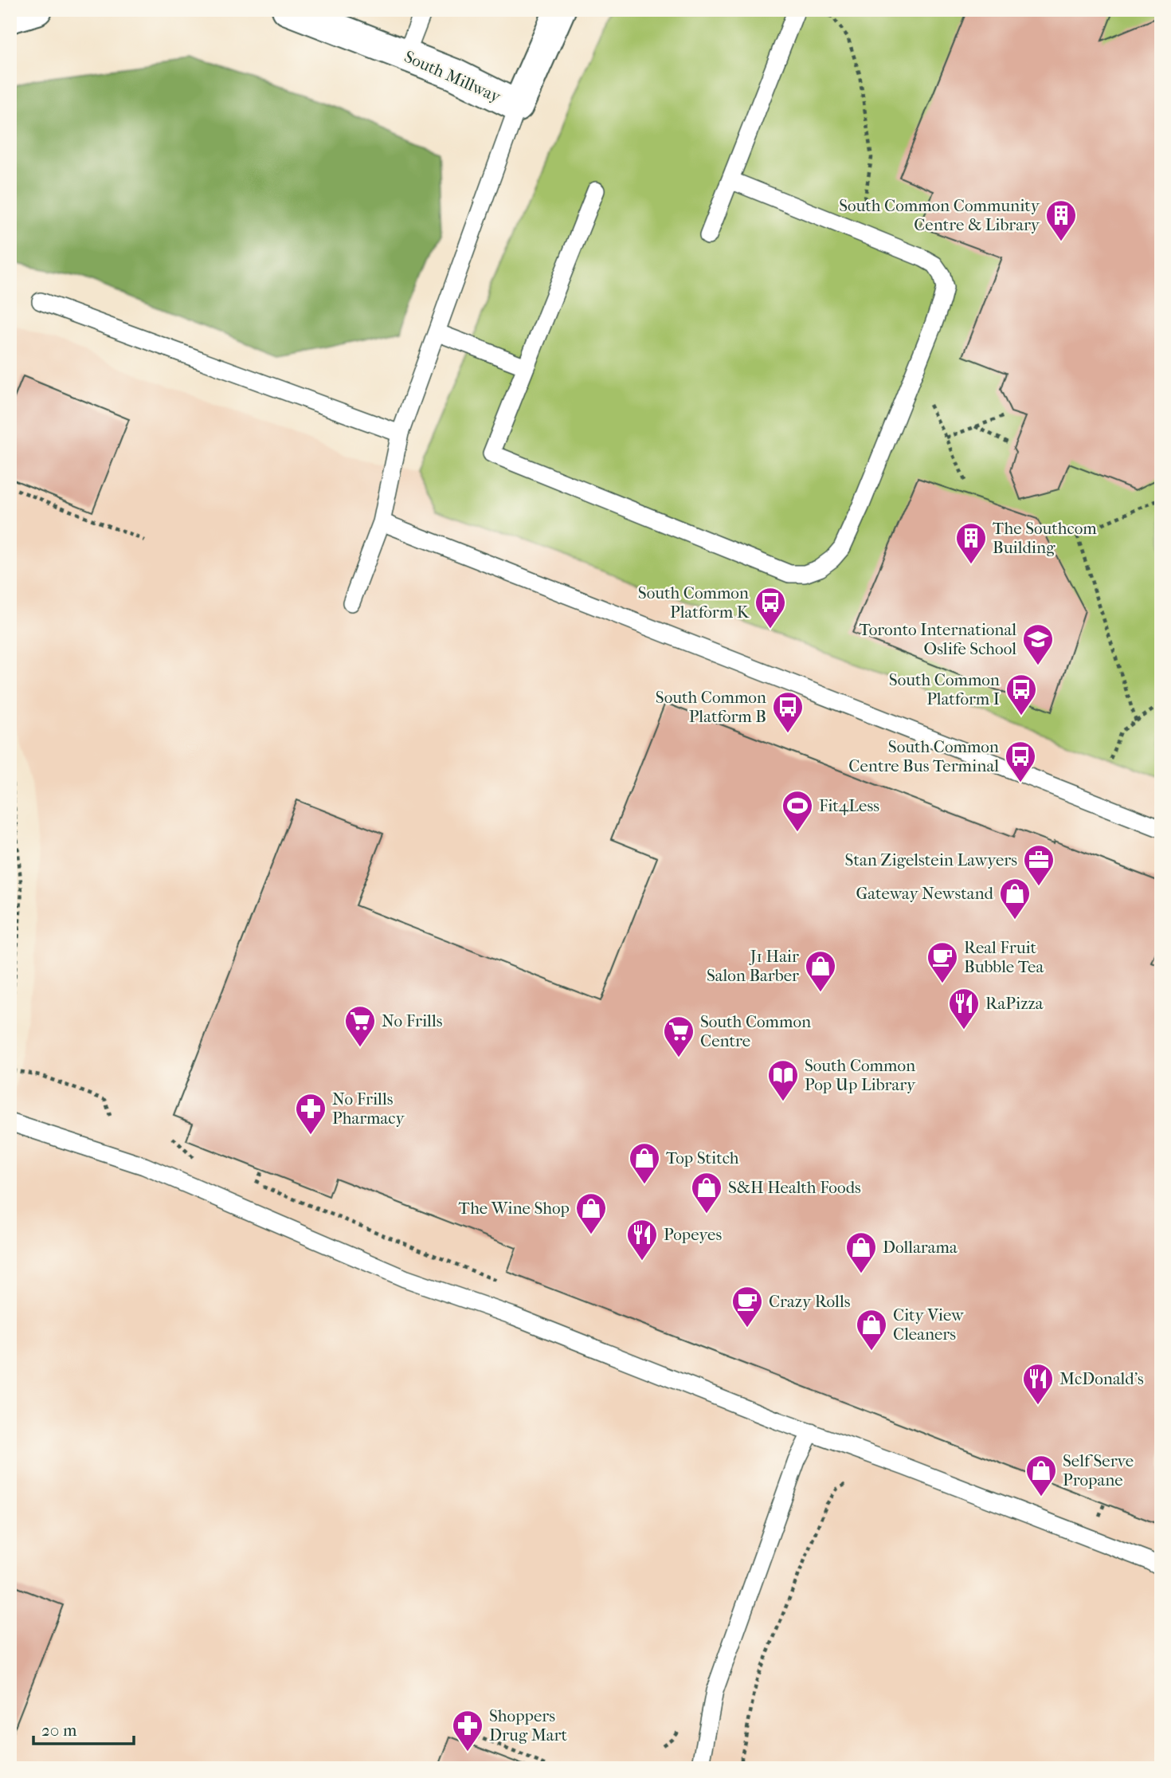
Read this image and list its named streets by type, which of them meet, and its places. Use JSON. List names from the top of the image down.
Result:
{
  "streets": {
    "street": ["South Millway"]
  },
  "places": {
    "building": ["South Common Community Centre & Library", "The Southcom Building"],
    "bus stop": [
      "South Common Platform K",
      "South Common Platform I",
      "South Common Platform B",
      "South Common Centre Bus Terminal"
    ],
    "school or university": ["Toronto International Oslife School"],
    "sports": ["Fit4Less"],
    "office": ["Stan Zigelstein Lawyers"],
    "shop": [
      "Gateway Newstand",
      "J1 Hair Salon Barber",
      "Top Stitch",
      "S&H Health Foods",
      "The Wine Shop",
      "Dollarama",
      "City View Cleaners",
      "Self Serve Propane"
    ],
    "cafe": ["Real Fruit Bubble Tea", "Crazy Rolls"],
    "restaurant": ["RaPizza", "Popeyes", "McDonald's"],
    "supermarket": ["No Frills", "South Common Centre"],
    "library": ["South Common Pop Up Library"],
    "pharmacy": ["No Frills Pharmacy", "Shoppers Drug Mart"]
  },
  "scale_bar": "20 m"
}
